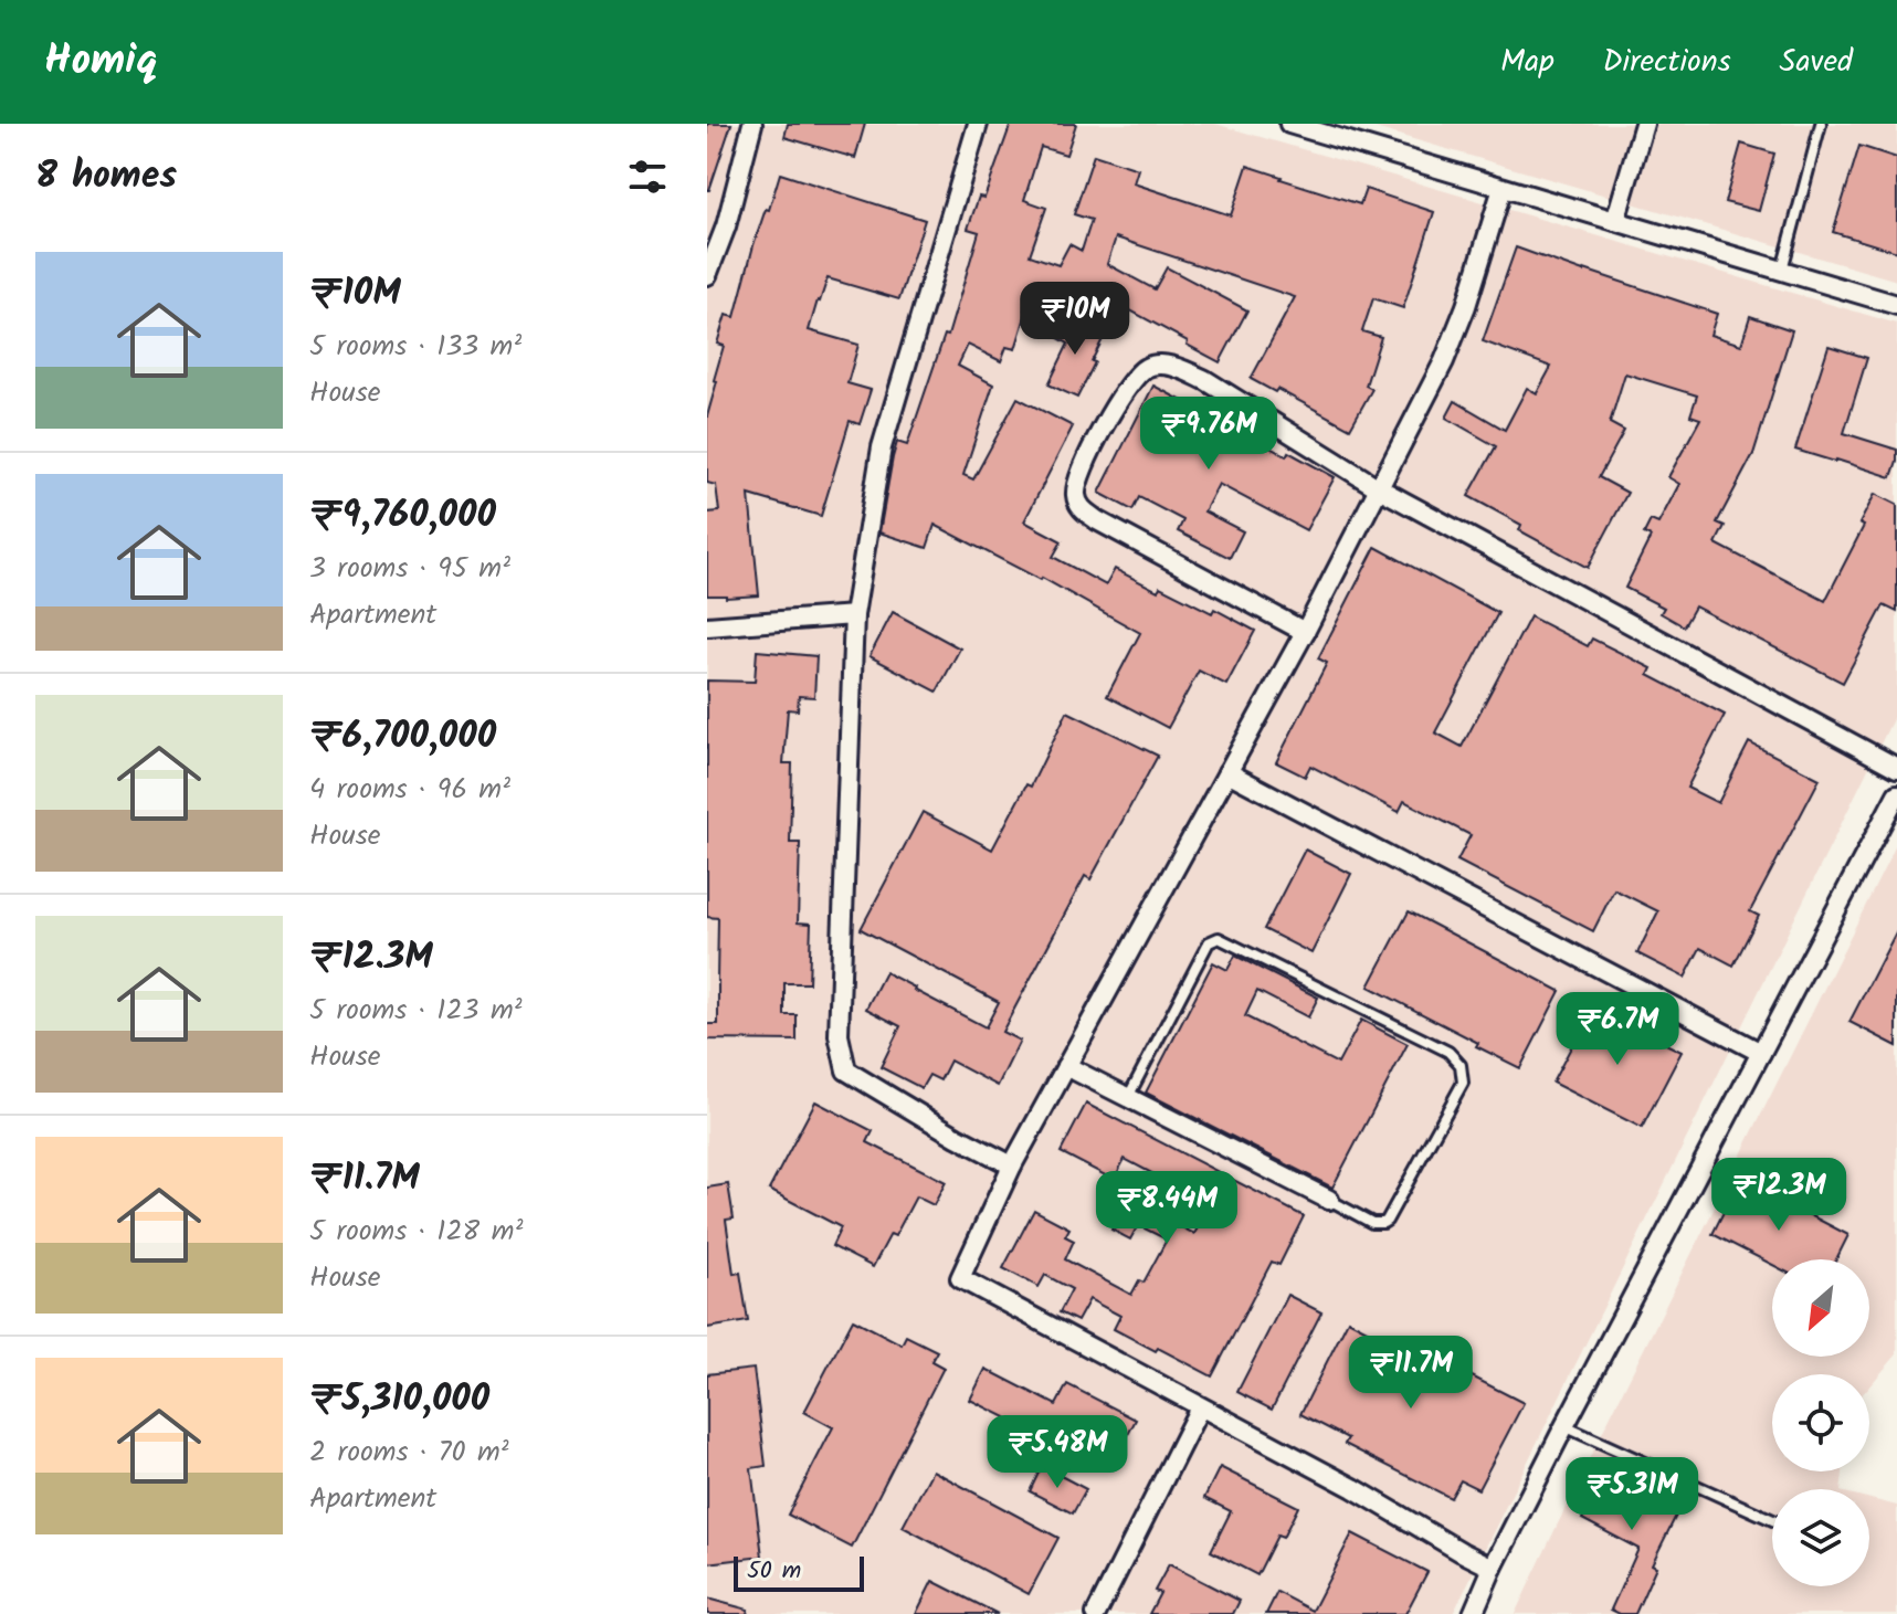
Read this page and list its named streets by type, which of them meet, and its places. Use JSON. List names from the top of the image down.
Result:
{
  "scale_bar": "50 m",
  "north": "bottom left",
  "page": {
    "header": "Homiq",
    "nav": ["Map", "Directions", "Saved"],
    "heading": "8 homes",
    "list": [
      {
        "name": "₹10M",
        "note": "5 rooms · 133 m² · House"
      },
      {
        "name": "₹9,760,000",
        "note": "3 rooms · 95 m² · Apartment"
      },
      {
        "name": "₹6,700,000",
        "note": "4 rooms · 96 m² · House"
      },
      {
        "name": "₹12.3M",
        "note": "5 rooms · 123 m² · House"
      },
      {
        "name": "₹11.7M",
        "note": "5 rooms · 128 m² · House"
      },
      {
        "name": "₹5,310,000",
        "note": "2 rooms · 70 m² · Apartment"
      }
    ],
    "price": [
      "₹10M",
      "₹9.76M",
      "₹6.7M",
      "₹12.3M",
      "₹8.44M",
      "₹11.7M",
      "₹5.48M",
      "₹5.31M"
    ],
    "scale": "50 m"
  }
}
